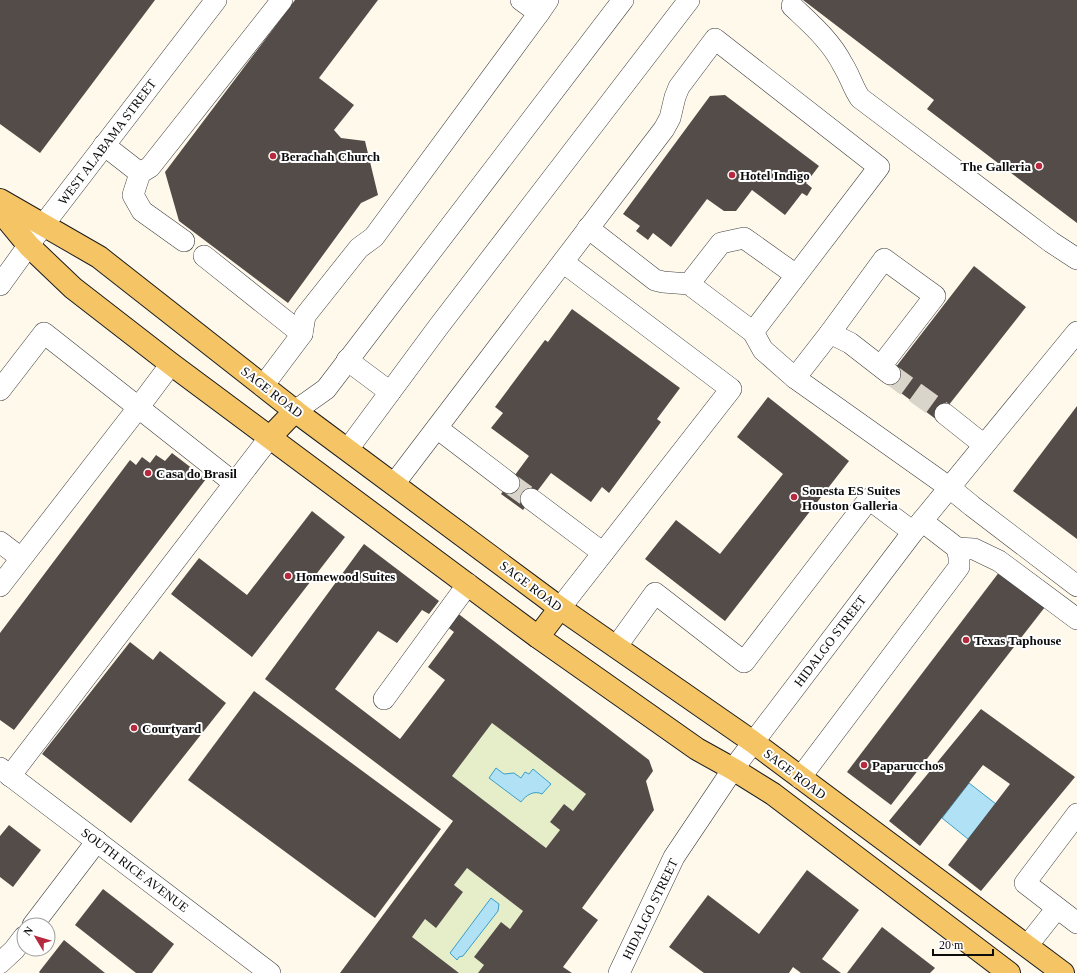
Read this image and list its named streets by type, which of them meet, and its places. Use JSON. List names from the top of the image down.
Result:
{
  "streets": {
    "main road": ["SAGE ROAD"],
    "street": ["WEST ALABAMA STREET", "HIDALGO STREET", "SOUTH RICE AVENUE"]
  },
  "crossings": [
    ["WEST ALABAMA STREET", "SAGE ROAD"],
    ["SAGE ROAD", "HIDALGO STREET"]
  ],
  "places": [
    "Berachah Church",
    "The Galleria",
    "Hotel Indigo",
    "Casa do Brasil",
    "Sonesta ES Suites Houston Galleria",
    "Homewood Suites",
    "Texas Taphouse",
    "Courtyard",
    "Paparucchos"
  ],
  "scale_bar": "20 m",
  "north": "top left"
}
